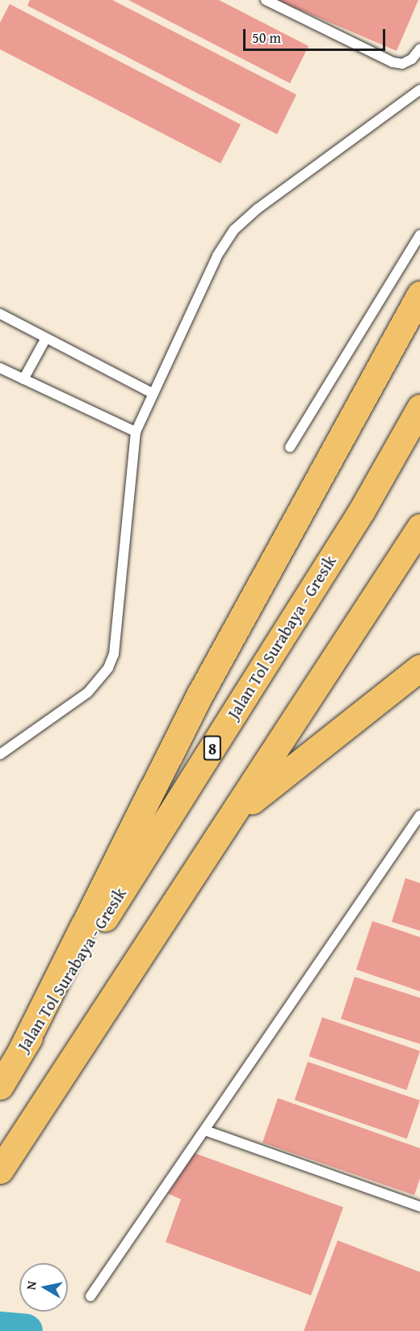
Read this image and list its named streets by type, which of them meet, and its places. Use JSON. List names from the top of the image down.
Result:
{
  "streets": {
    "highway": ["Jalan Tol Surabaya - Gresik", "8"]
  },
  "scale_bar": "50 m",
  "north": "left"
}
